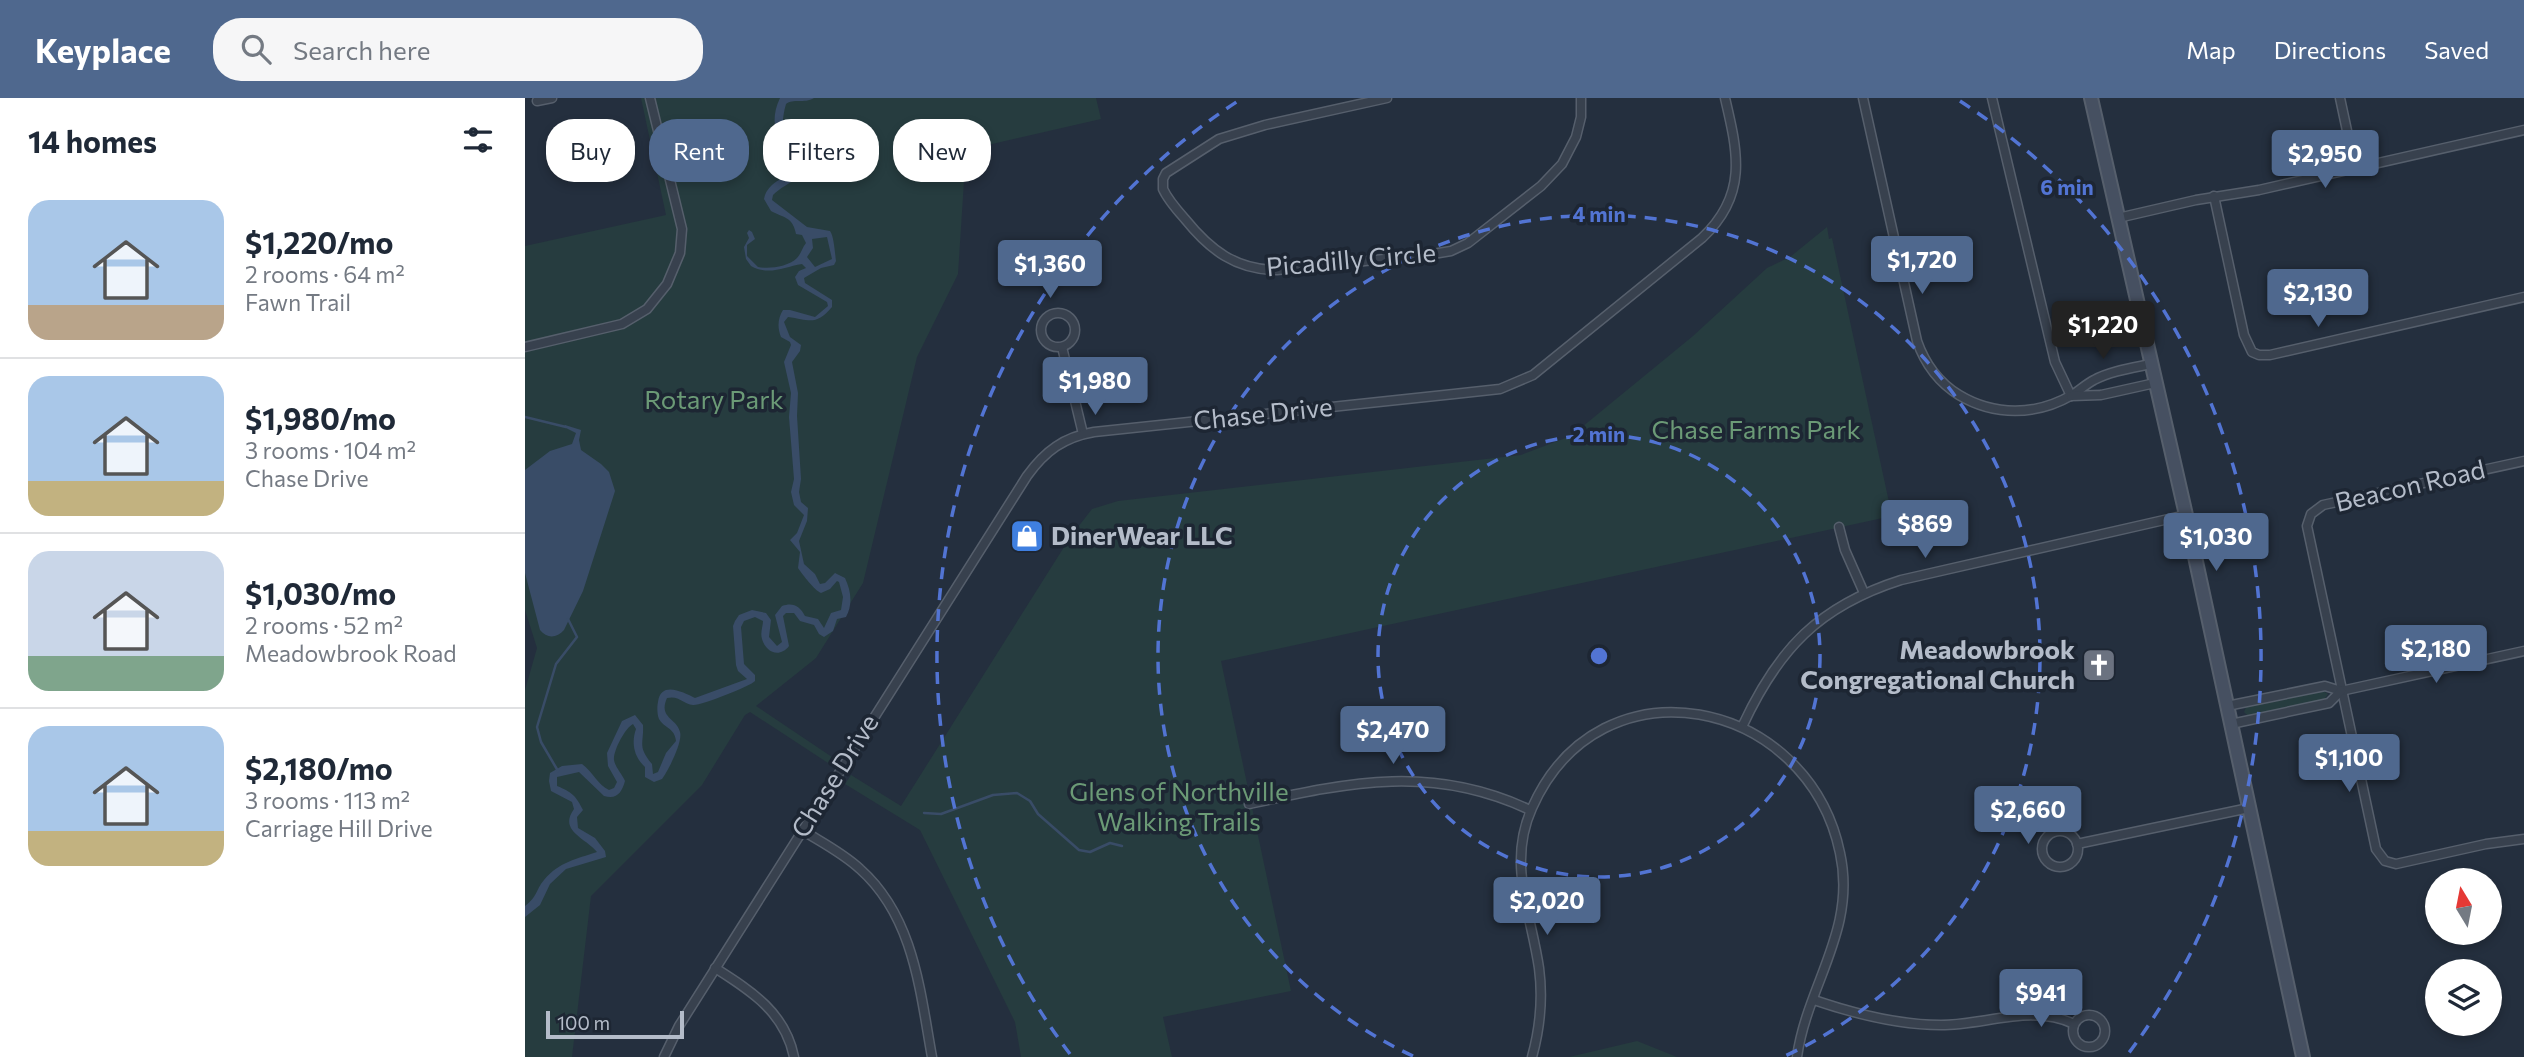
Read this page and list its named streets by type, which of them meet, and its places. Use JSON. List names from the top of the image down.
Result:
{
  "streets": {
    "street": ["Picadilly Circle", "Chase Drive", "Beacon Road"]
  },
  "parks": ["Rotary Park", "Chase Farms Park", "Glens of Northville Walking Trails"],
  "places": {
    "shop": ["DinerWear LLC"],
    "church": ["Meadowbrook Congregational Church"]
  },
  "scale_bar": "100 m",
  "north": "top",
  "page": {
    "header": "Keyplace",
    "search": "Search here",
    "nav": ["Map", "Directions", "Saved"],
    "heading": "14 homes",
    "chip": [
      "Buy",
      "Rent",
      "Filters",
      "New"
    ],
    "price": [
      "$2,950",
      "$1,720",
      "$1,360",
      "$2,130",
      "$1,220",
      "$1,980",
      "$869",
      "$1,030",
      "$2,180",
      "$2,470",
      "$1,100",
      "$2,660",
      "$2,020",
      "$941"
    ],
    "list": [
      {
        "name": "$1,220/mo",
        "note": "2 rooms · 64 m² · Fawn Trail"
      },
      {
        "name": "$1,980/mo",
        "note": "3 rooms · 104 m² · Chase Drive"
      },
      {
        "name": "$1,030/mo",
        "note": "2 rooms · 52 m² · Meadowbrook Road"
      },
      {
        "name": "$2,180/mo",
        "note": "3 rooms · 113 m² · Carriage Hill Drive"
      }
    ],
    "scale": "100 m"
  },
  "rings": ["6 min", "4 min", "2 min"]
}
